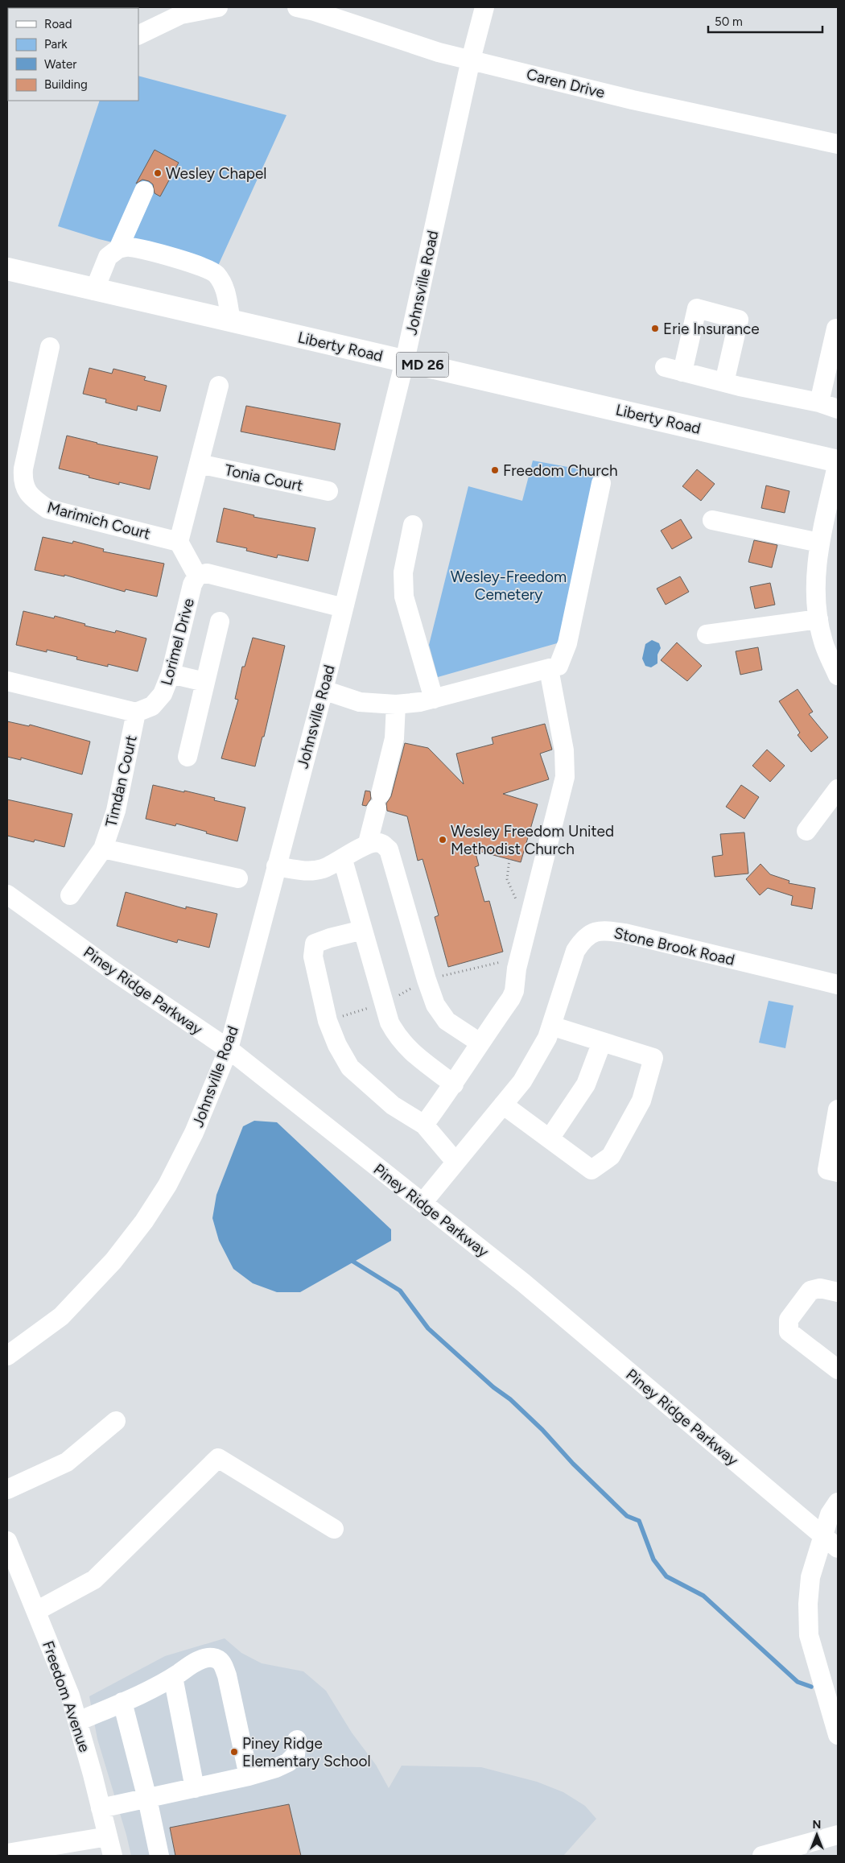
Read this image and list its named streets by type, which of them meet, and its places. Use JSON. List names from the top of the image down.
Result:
{
  "streets": {
    "main road": ["Liberty Road", "MD 26"],
    "street": [
      "Caren Drive",
      "Johnsville Road",
      "Tonia Court",
      "Marimich Court",
      "Lorimel Drive",
      "Timdan Court",
      "Stone Brook Road",
      "Piney Ridge Parkway",
      "Freedom Avenue"
    ]
  },
  "crossings": [
    ["Caren Drive", "Johnsville Road"],
    ["Johnsville Road", "Liberty Road"],
    ["Johnsville Road", "Piney Ridge Parkway"],
    ["Lorimel Drive", "Timdan Court"],
    ["Stone Brook Road", "Piney Ridge Parkway"]
  ],
  "parks": ["Wesley-Freedom Cemetery"],
  "places": [
    "Wesley Chapel",
    "Erie Insurance",
    "Freedom Church",
    "Wesley Freedom United Methodist Church",
    "Piney Ridge Elementary School"
  ],
  "legend": [
    "Road",
    "Park",
    "Water",
    "Building"
  ],
  "scale_bar": "50 m",
  "north": "top"
}
